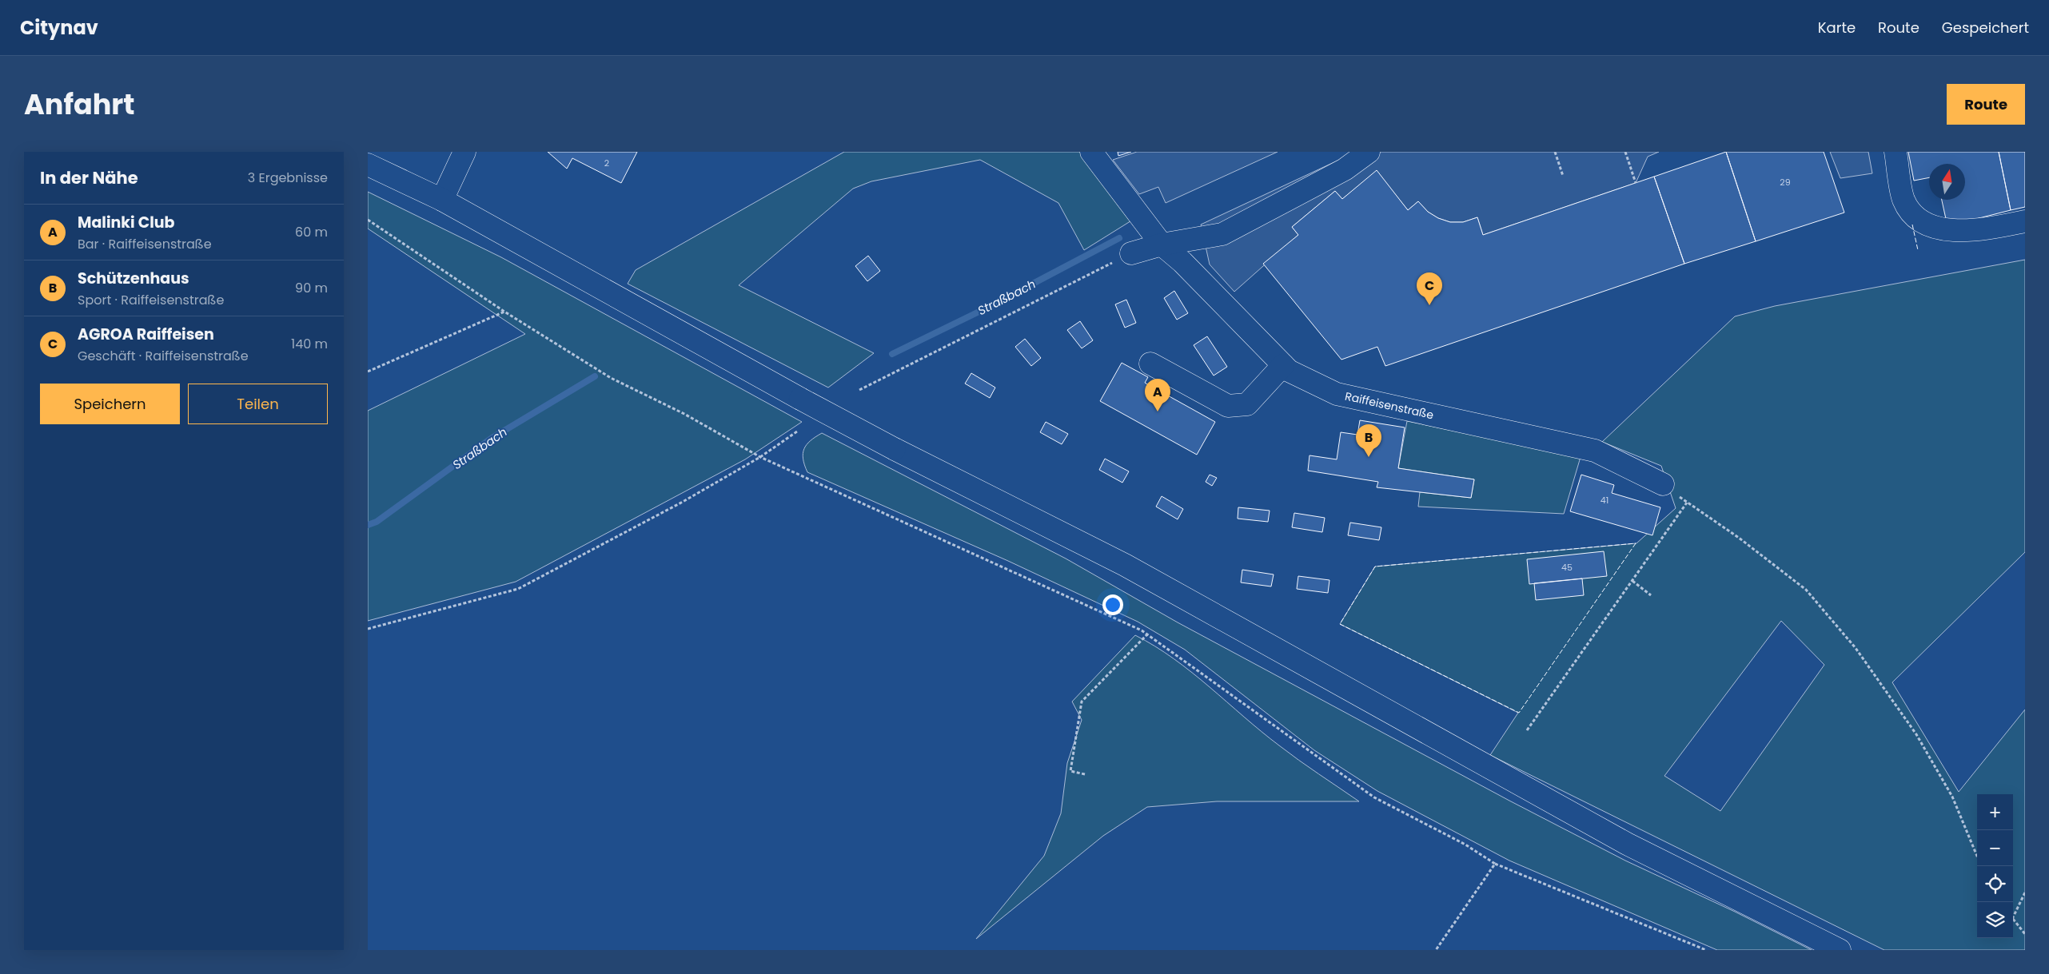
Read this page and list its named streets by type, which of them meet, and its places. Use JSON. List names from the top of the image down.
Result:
{
  "streets": {
    "main road": ["Raiffeisenstraße"]
  },
  "water": ["Straßbach"],
  "house_numbers": [
    "2",
    "29",
    "41",
    "45"
  ],
  "north": "top",
  "page": {
    "header": "Citynav",
    "nav": ["Karte", "Route", "Gespeichert"],
    "title": "Anfahrt",
    "buttons": [
      "Route",
      ["Speichern", "Teilen"]
    ],
    "heading": ["In der Nähe", "3 Ergebnisse"],
    "list": [
      {
        "mark": "A",
        "name": "Malinki Club",
        "note": "Bar · Raiffeisenstraße",
        "value": "60 m"
      },
      {
        "mark": "B",
        "name": "Schützenhaus",
        "note": "Sport · Raiffeisenstraße",
        "value": "90 m"
      },
      {
        "mark": "C",
        "name": "AGROA Raiffeisen",
        "note": "Geschäft · Raiffeisenstraße",
        "value": "140 m"
      }
    ],
    "pins": ["C", "A", "B"],
    "map_buttons": ["+", "−"]
  }
}
